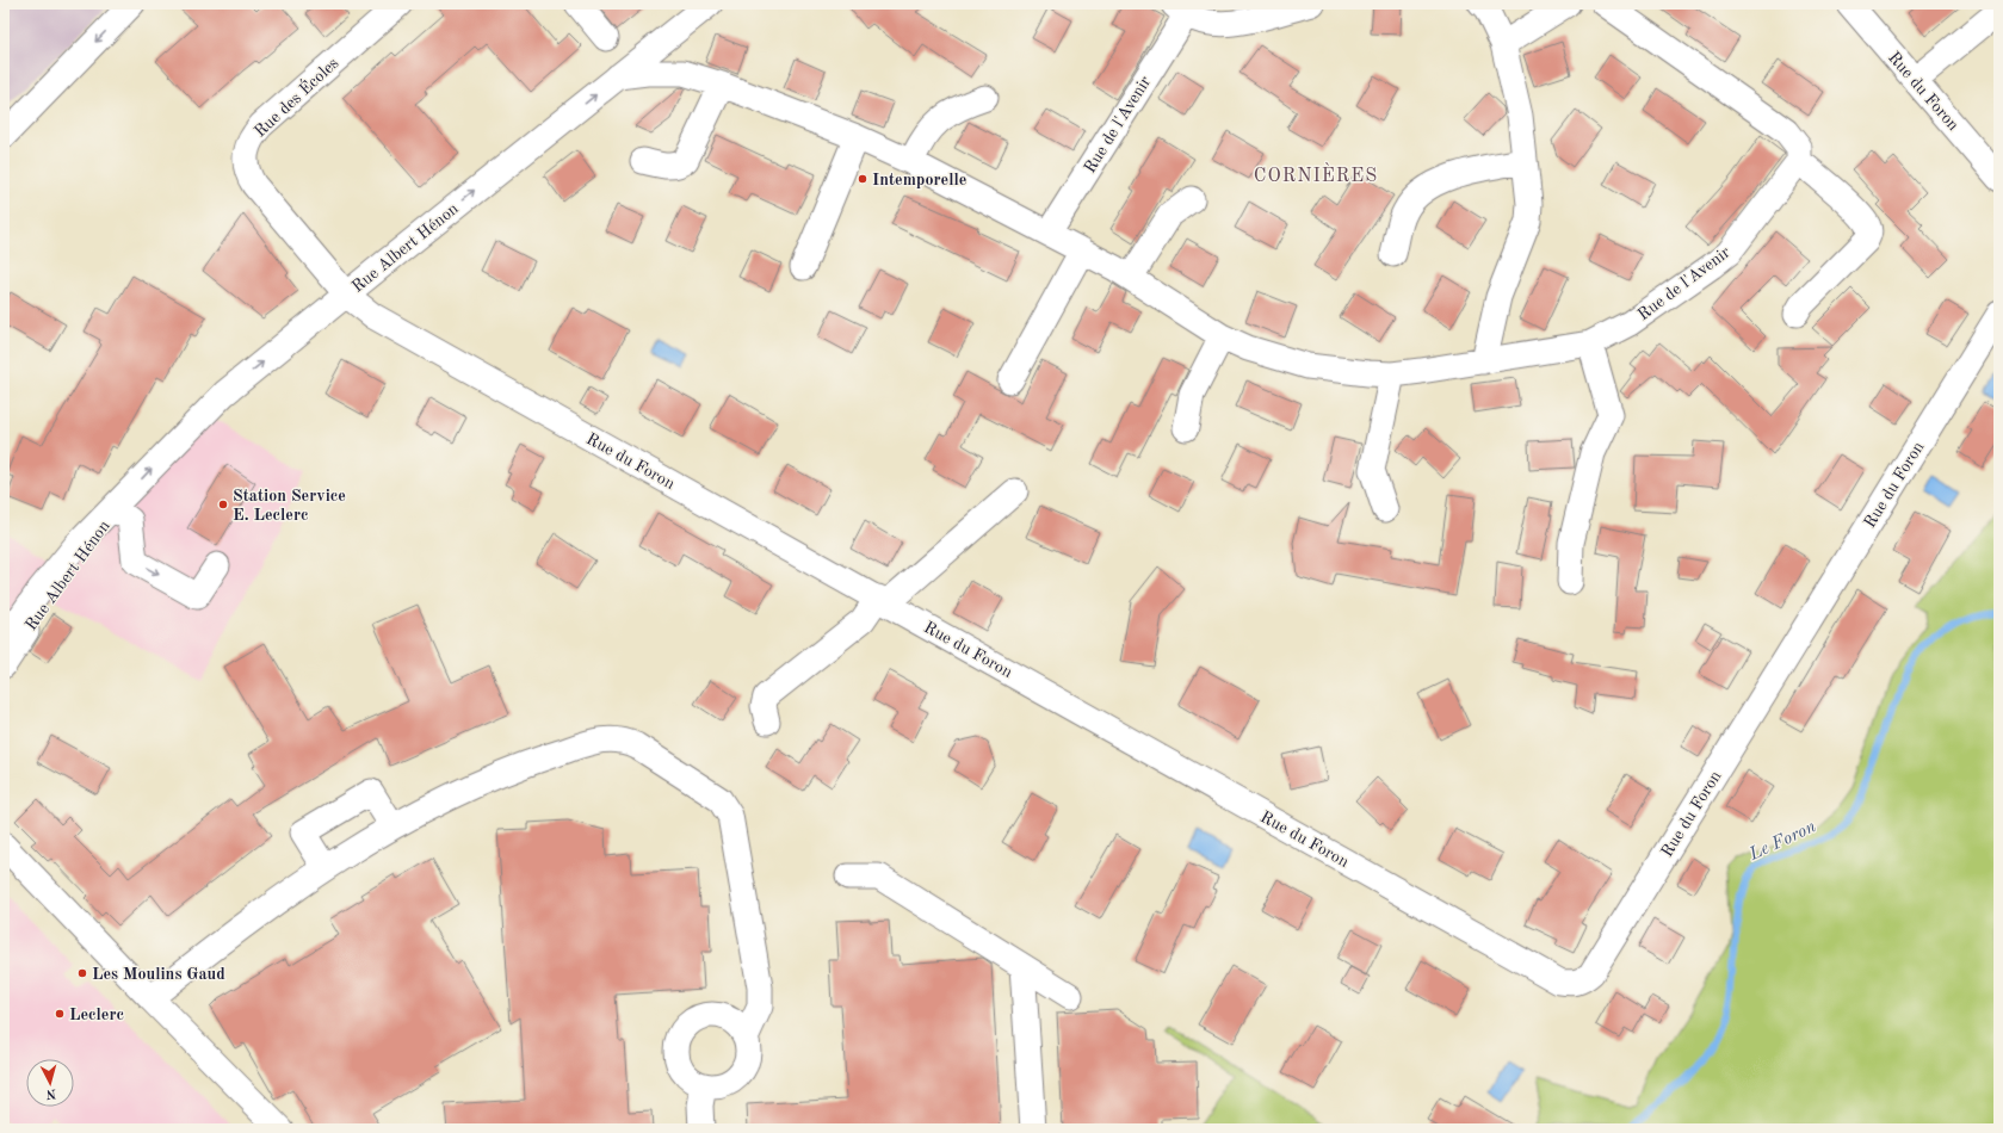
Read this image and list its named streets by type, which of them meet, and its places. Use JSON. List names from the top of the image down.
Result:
{
  "streets": {
    "street": [
      "Rue du Foron",
      "Rue des Écoles",
      "Rue de l'Avenir",
      "Rue Albert Hénon"
    ]
  },
  "crossings": [
    ["Rue du Foron", "Rue des Écoles"],
    ["Rue du Foron", "Rue Albert Hénon"],
    ["Rue des Écoles", "Rue Albert Hénon"],
    ["Rue de l'Avenir", "Rue Albert Hénon"]
  ],
  "one_way": ["Rue Albert Hénon"],
  "districts": ["CORNIÈRES"],
  "water": ["Le Foron"],
  "places": [
    "Intemporelle",
    "Station Service E. Leclerc",
    "Les Moulins Gaud",
    "Leclerc"
  ],
  "north": "bottom"
}
